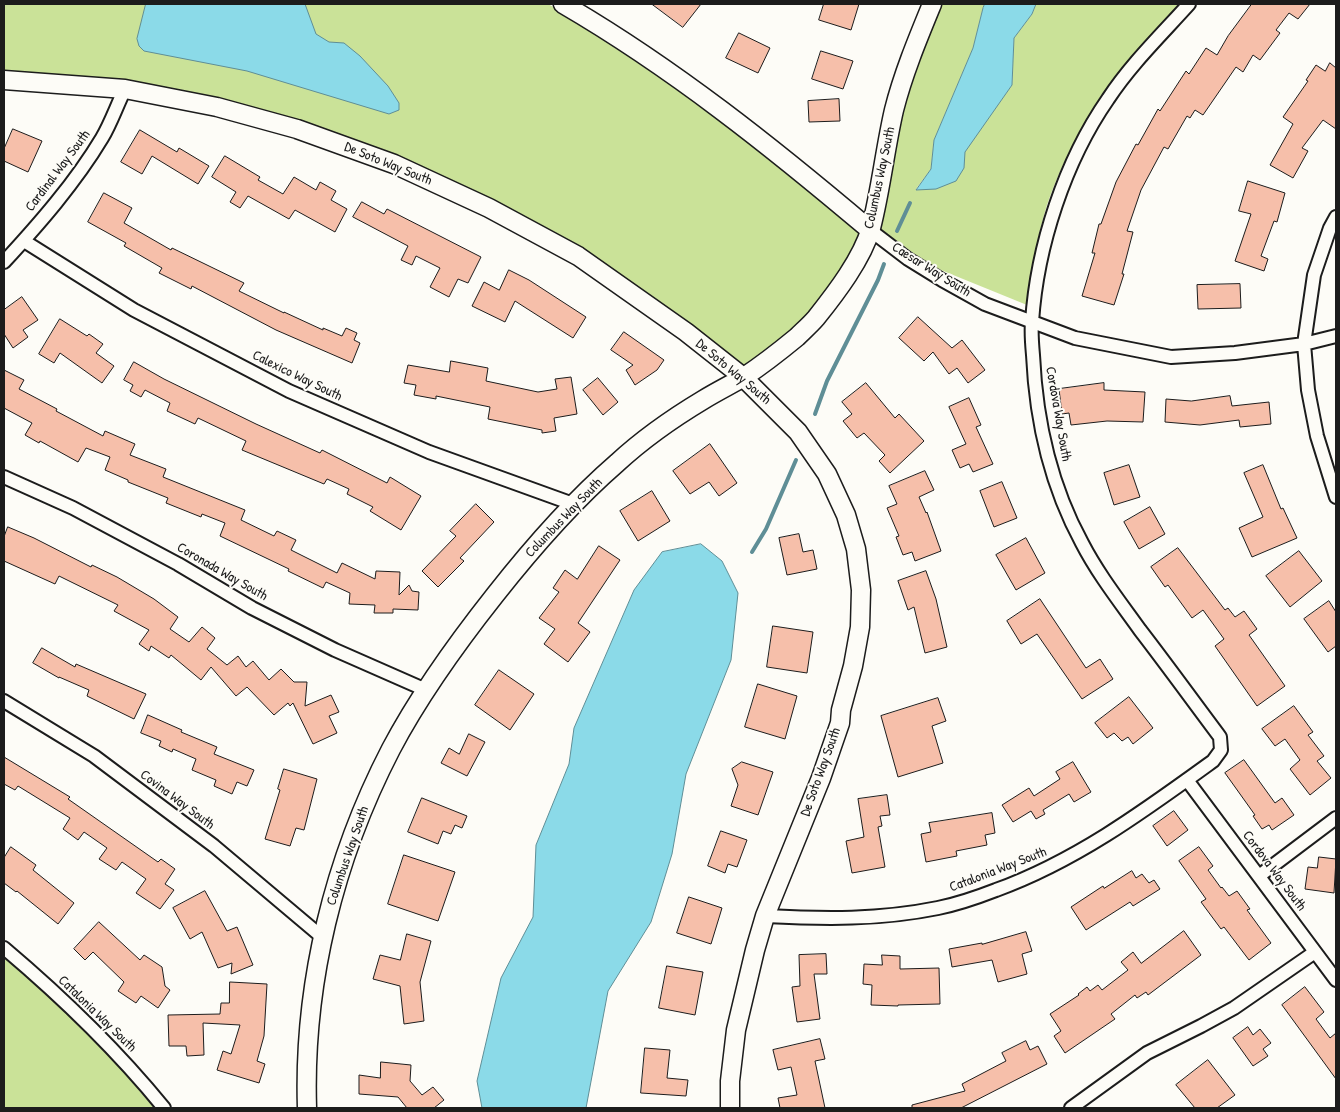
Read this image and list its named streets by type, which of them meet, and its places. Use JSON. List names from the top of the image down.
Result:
{
  "streets": {
    "street": [
      "De Soto Way South",
      "Cardinal Way South",
      "Columbus Way South",
      "Caesar Way South",
      "Calexico Way South",
      "Cordova Way South",
      "Coronada Way South",
      "Covina Way South",
      "Catalonia Way South"
    ]
  },
  "crossings": [
    ["De Soto Way South", "Cardinal Way South"],
    ["De Soto Way South", "Columbus Way South"],
    ["De Soto Way South", "Catalonia Way South"],
    ["Cardinal Way South", "Calexico Way South"],
    ["Columbus Way South", "Caesar Way South"],
    ["Columbus Way South", "Calexico Way South"],
    ["Columbus Way South", "Coronada Way South"],
    ["Columbus Way South", "Covina Way South"],
    ["Caesar Way South", "Cordova Way South"],
    ["Cordova Way South", "Catalonia Way South"]
  ]
}
